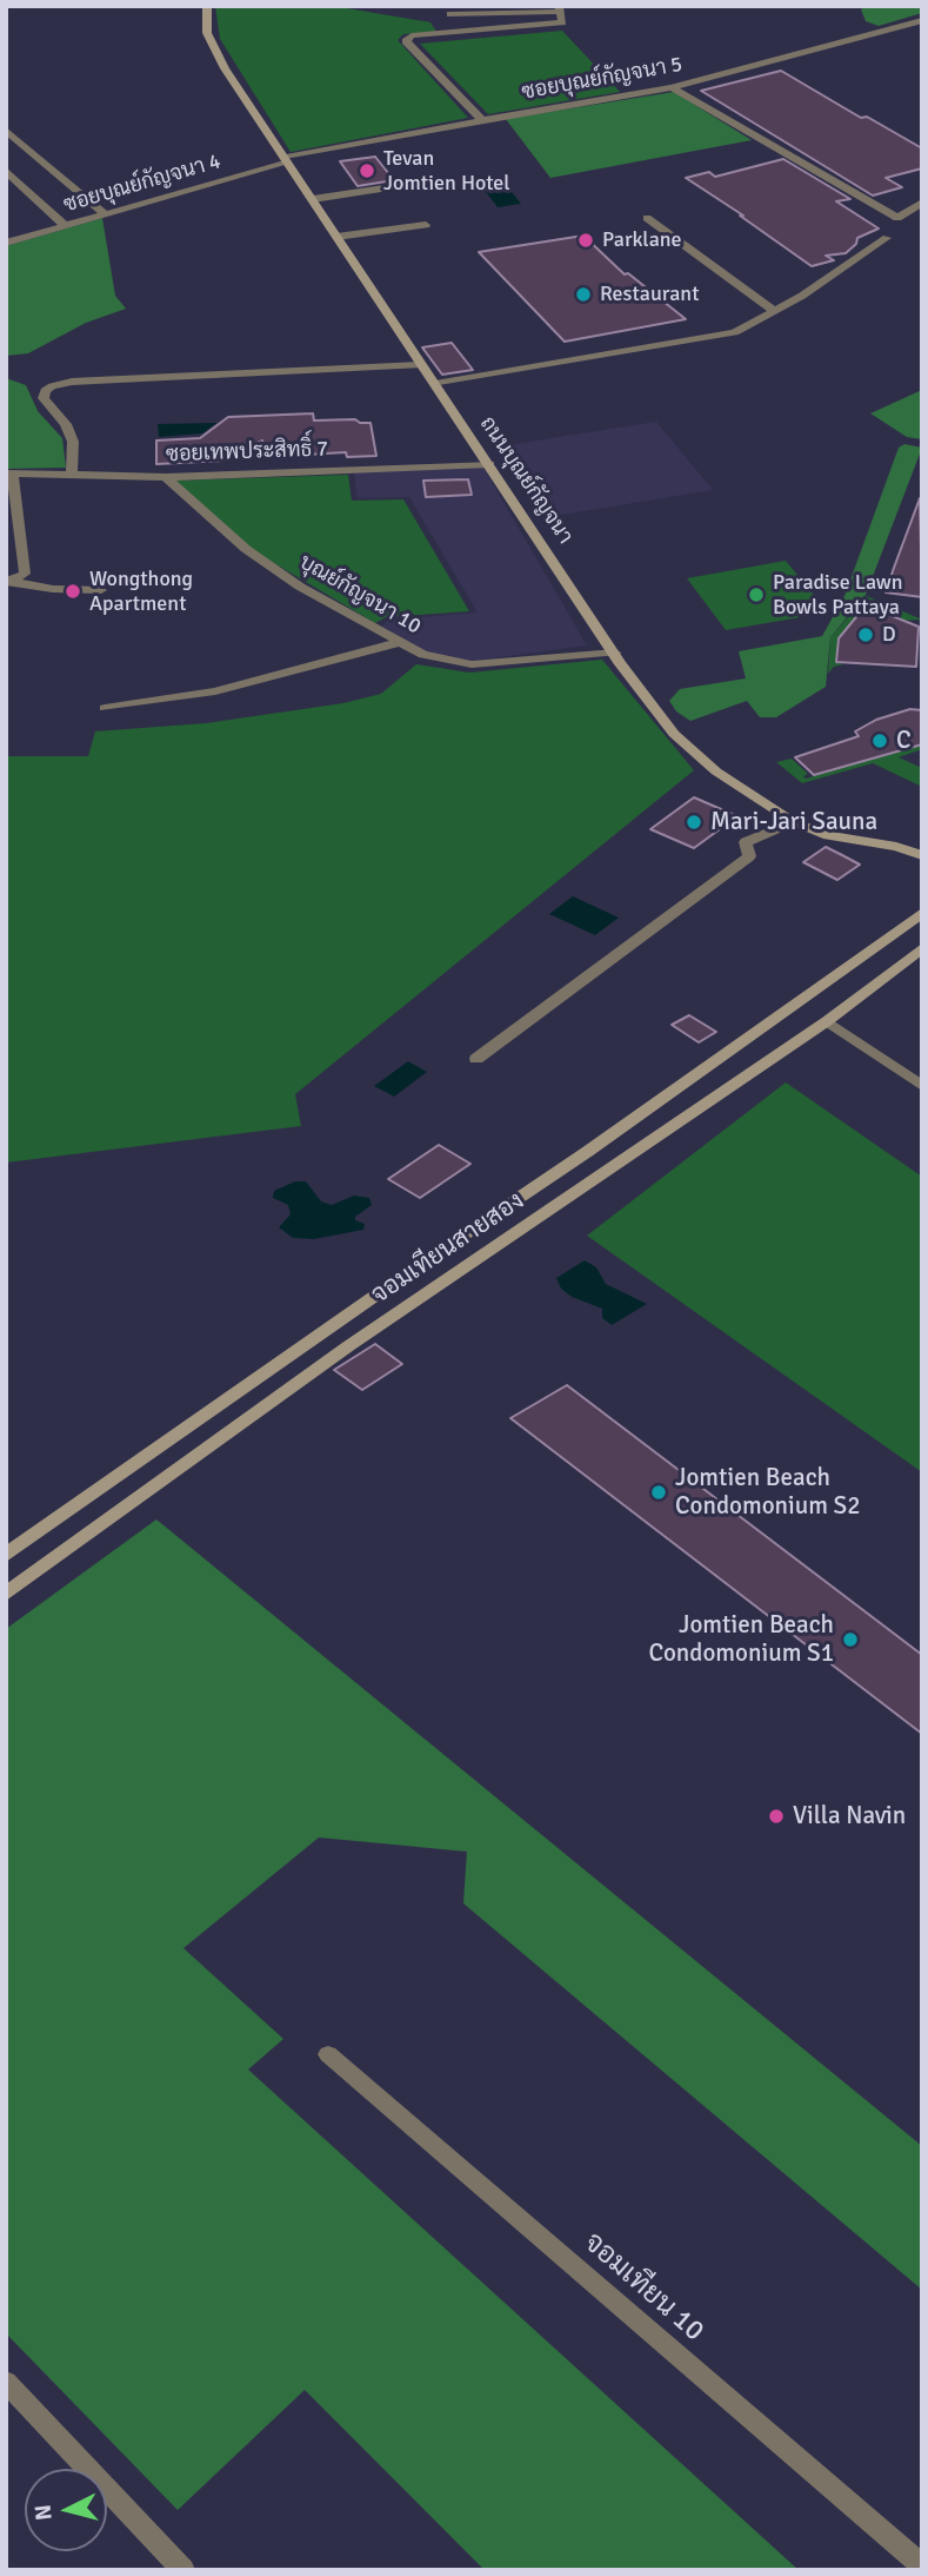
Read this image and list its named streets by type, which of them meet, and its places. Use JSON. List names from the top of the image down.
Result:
{
  "streets": {
    "street": [
      "ซอยบุณย์กัญจนา 5",
      "ซอยบุณย์กัญจนา 4",
      "ซอยเทพประสิทธิ์ 7",
      "ถนนบุณย์กัญจนา",
      "บุณย์กัญจนา 10",
      "จอมเทียนสายสอง",
      "จอมเทียน 10"
    ]
  },
  "crossings": [
    ["ซอยบุณย์กัญจนา 5", "ซอยบุณย์กัญจนา 4"],
    ["ซอยบุณย์กัญจนา 5", "ถนนบุณย์กัญจนา"],
    ["ซอยบุณย์กัญจนา 4", "ถนนบุณย์กัญจนา"],
    ["ซอยเทพประสิทธิ์ 7", "ถนนบุณย์กัญจนา"],
    ["ซอยเทพประสิทธิ์ 7", "บุณย์กัญจนา 10"],
    ["ถนนบุณย์กัญจนา", "บุณย์กัญจนา 10"]
  ],
  "places": [
    "Tevan Jomtien Hotel",
    "Parklane",
    "Restaurant",
    "Wongthong Apartment",
    "Paradise Lawn Bowls Pattaya",
    "D",
    "C",
    "Mari-Jari Sauna",
    "Jomtien Beach Condomonium S2",
    "Jomtien Beach Condomonium S1",
    "Villa Navin"
  ],
  "north": "left"
}
